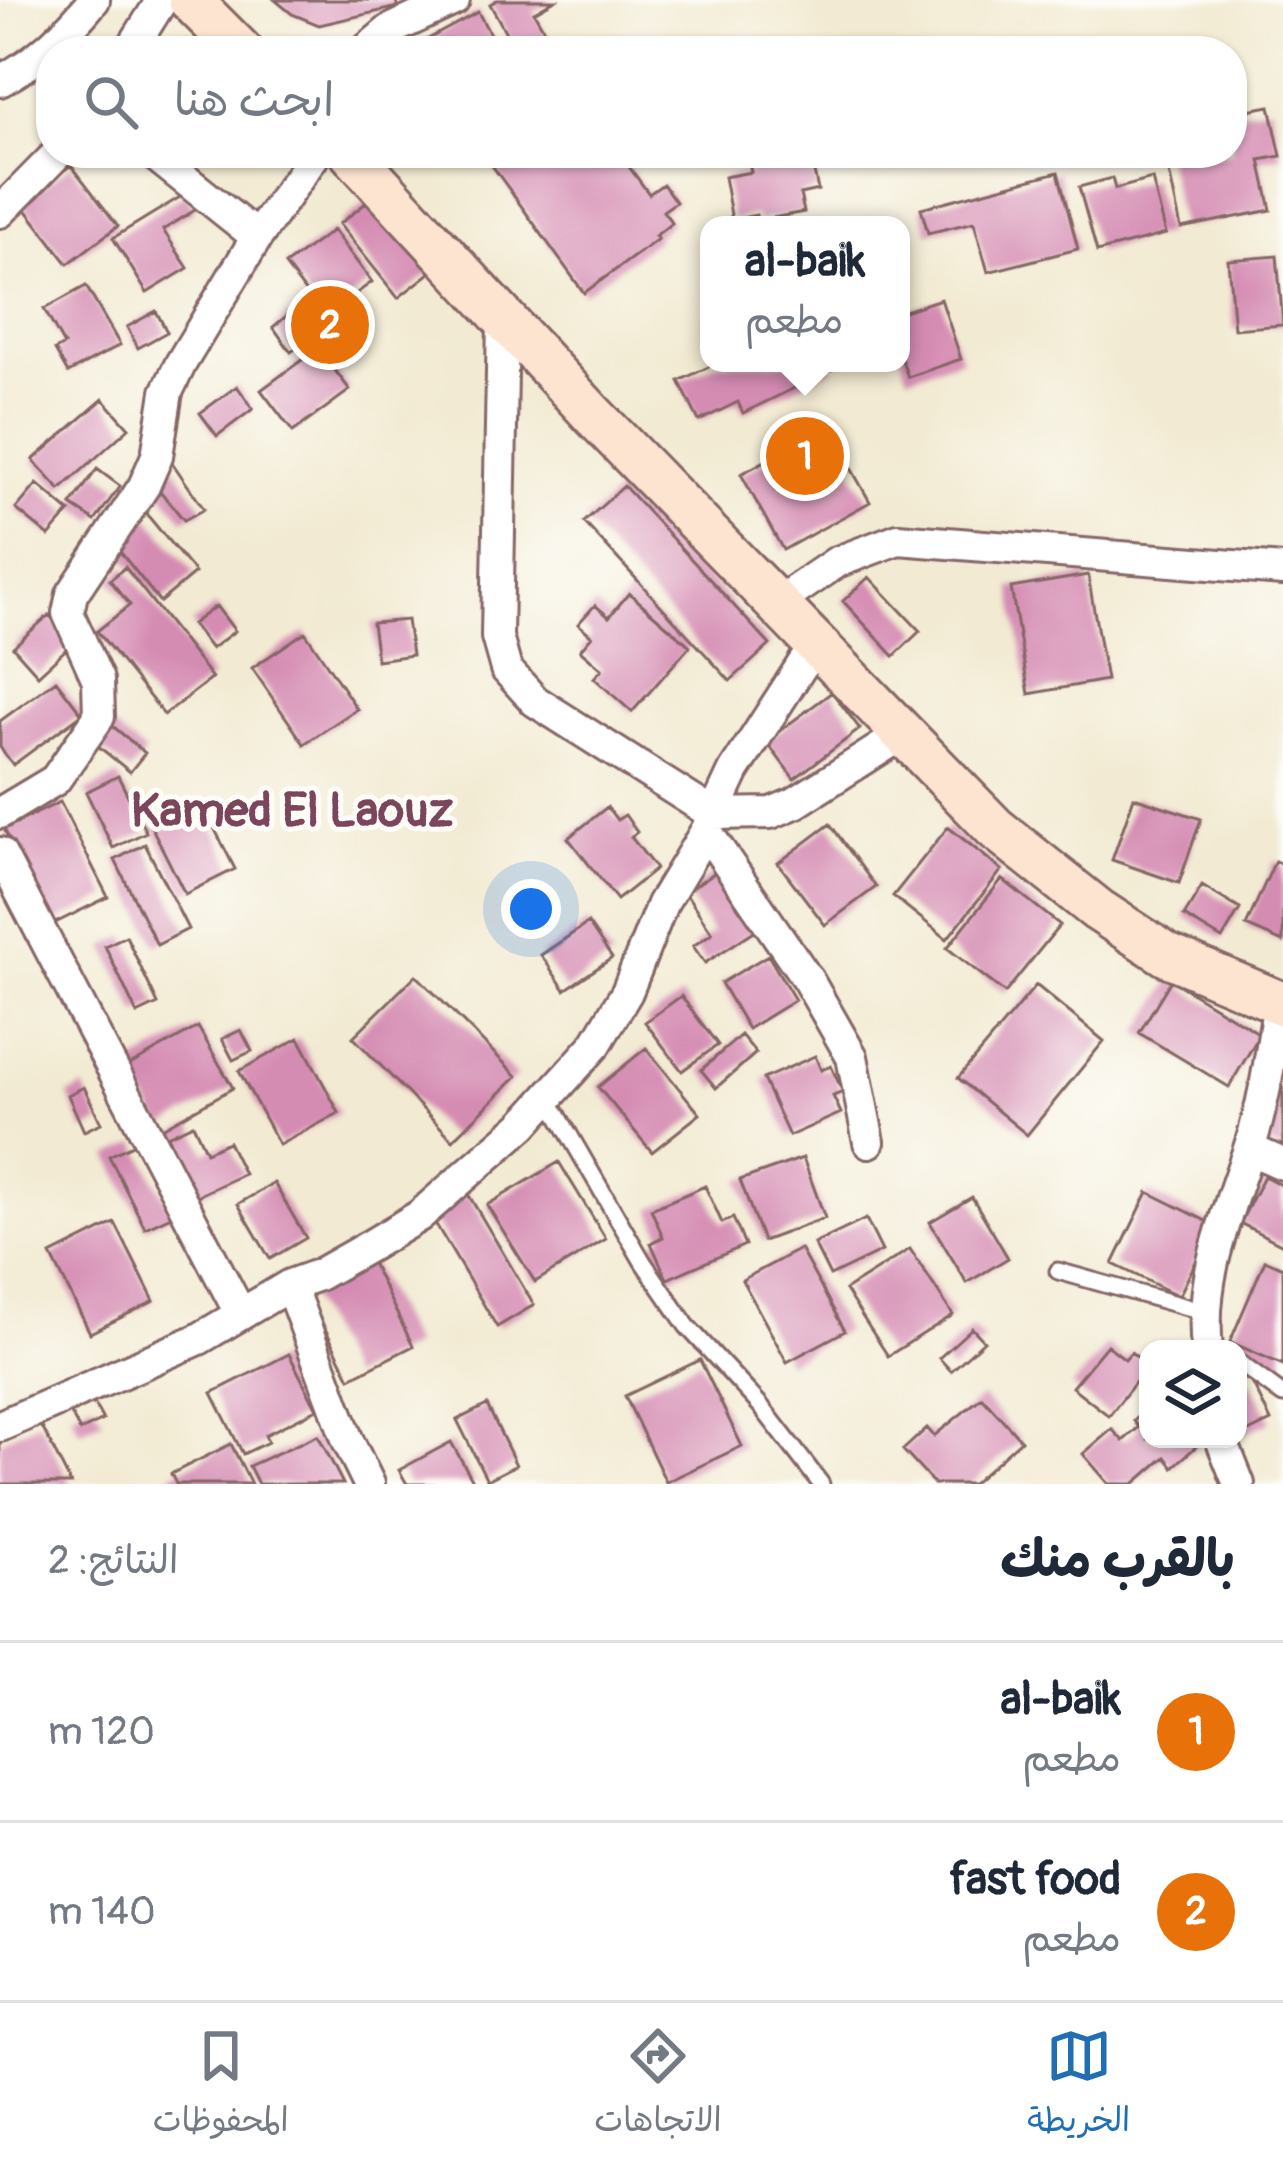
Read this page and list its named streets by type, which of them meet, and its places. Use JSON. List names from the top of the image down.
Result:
{
  "districts": ["Kamed El Laouz"],
  "page": {
    "search": "ابحث هنا",
    "popup": ["al-baik", "مطعم"],
    "pins": ["2", "1"],
    "heading": ["بالقرب منك", "النتائج: 2"],
    "list": [
      {
        "mark": "1",
        "name": "al-baik",
        "note": "مطعم",
        "value": "120 m"
      },
      {
        "mark": "2",
        "name": "fast food",
        "note": "مطعم",
        "value": "140 m"
      }
    ],
    "nav": ["الخريطة", "الاتجاهات", "المحفوظات"]
  }
}
